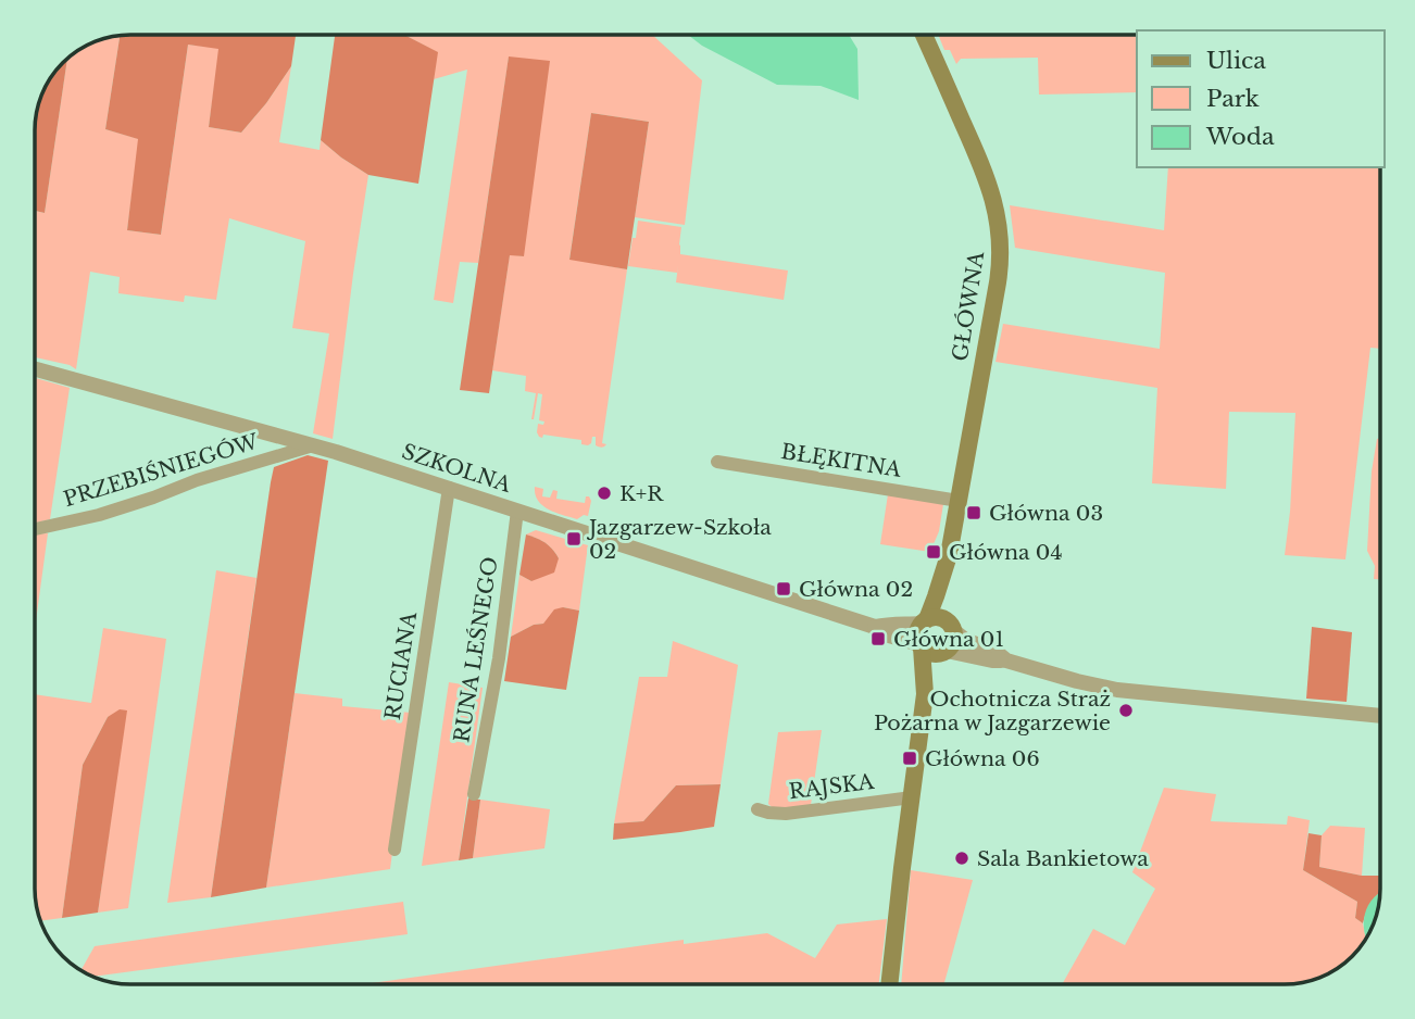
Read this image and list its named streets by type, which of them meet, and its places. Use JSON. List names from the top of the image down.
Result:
{
  "streets": {
    "main road": ["GŁÓWNA"],
    "street": [
      "BŁĘKITNA",
      "SZKOLNA",
      "PRZEBIŚNIEGÓW",
      "RUNA LEŚNEGO",
      "RUCIANA",
      "RAJSKA"
    ]
  },
  "crossings": [
    ["GŁÓWNA", "BŁĘKITNA"],
    ["GŁÓWNA", "SZKOLNA"],
    ["SZKOLNA", "PRZEBIŚNIEGÓW"],
    ["SZKOLNA", "RUNA LEŚNEGO"],
    ["SZKOLNA", "RUCIANA"]
  ],
  "places": {
    "other": ["K+R", "Ochotnicza Straż Pożarna w Jazgarzewie", "Sala Bankietowa"],
    "transit": [
      "Główna 03",
      "Jazgarzew-Szkoła 02",
      "Główna 04",
      "Główna 02",
      "Główna 01",
      "Główna 06"
    ]
  },
  "legend": ["Ulica", "Park", "Woda"]
}
